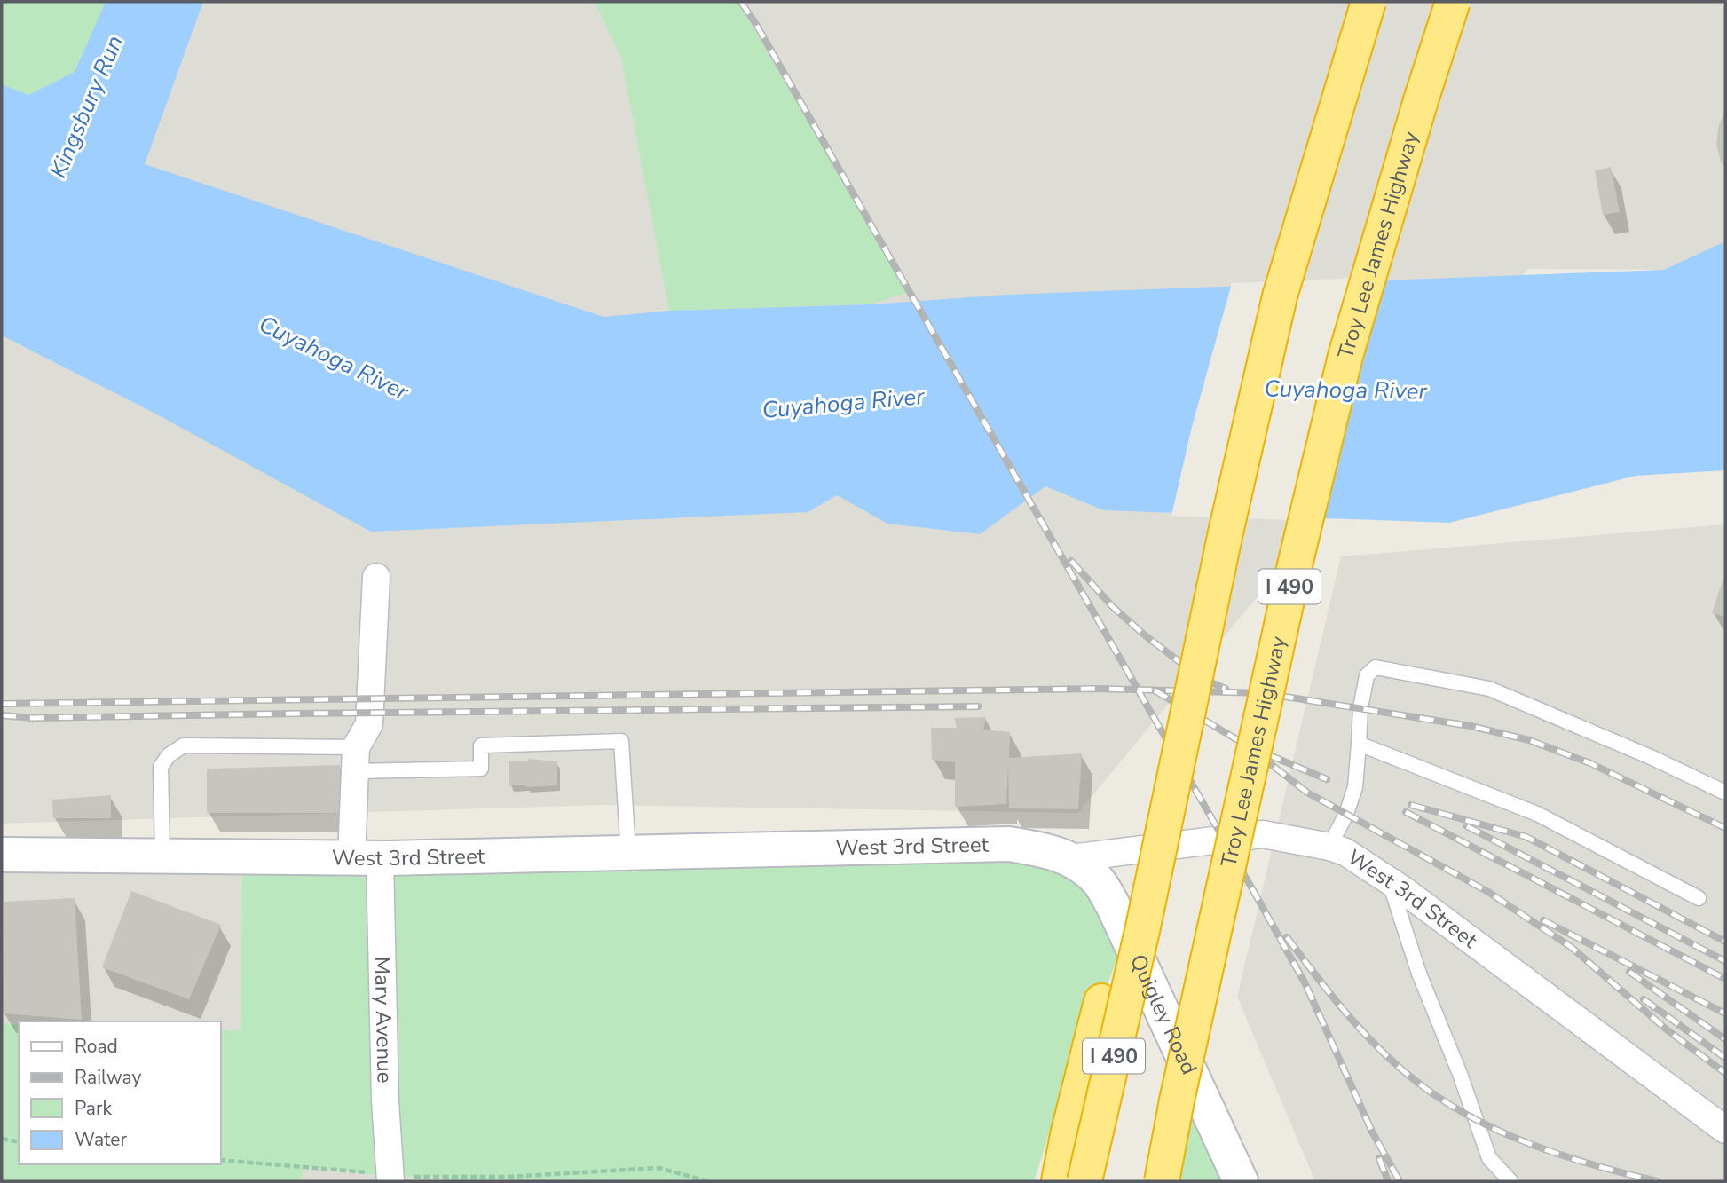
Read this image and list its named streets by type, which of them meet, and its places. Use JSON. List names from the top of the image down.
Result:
{
  "streets": {
    "highway": ["Troy Lee James Highway", "I 490"],
    "street": ["West 3rd Street", "Quigley Road", "Mary Avenue"]
  },
  "crossings": [
    ["West 3rd Street", "Quigley Road"],
    ["West 3rd Street", "Mary Avenue"]
  ],
  "water": ["Kingsbury Run", "Cuyahoga River"],
  "legend": [
    "Road",
    "Railway",
    "Park",
    "Water"
  ]
}
